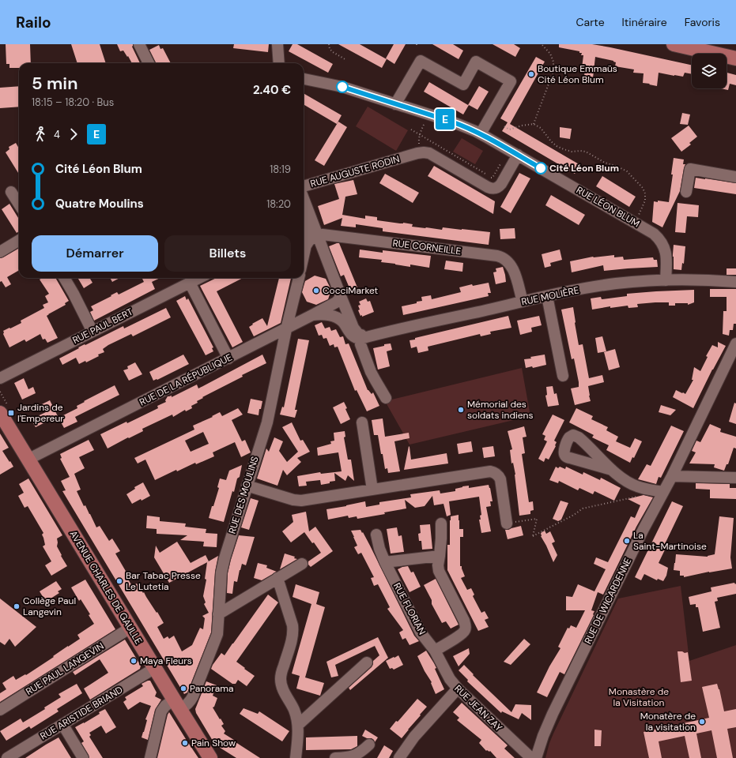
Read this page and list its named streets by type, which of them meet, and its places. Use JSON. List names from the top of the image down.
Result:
{
  "streets": {
    "main road": ["AVENUE CHARLES DE GAULLE"],
    "street": [
      "RUE AUGUSTE RODIN",
      "RUE LÉON BLUM",
      "RUE CORNEILLE",
      "RUE MOLIÈRE",
      "RUE PAUL BERT",
      "RUE DE LA RÉPUBLIQUE",
      "RUE DES MOULINS",
      "RUE DE WICARDENNE",
      "RUE FLORIAN",
      "RUE PAUL LANGEVIN",
      "RUE JEAN ZAY",
      "RUE ARISTIDE BRIAND"
    ]
  },
  "crossings": [
    ["RUE LÉON BLUM", "RUE MOLIÈRE"],
    ["RUE CORNEILLE", "RUE MOLIÈRE"],
    ["RUE DE LA RÉPUBLIQUE", "RUE DES MOULINS"],
    ["RUE DE LA RÉPUBLIQUE", "AVENUE CHARLES DE GAULLE"],
    ["RUE DES MOULINS", "AVENUE CHARLES DE GAULLE"],
    ["AVENUE CHARLES DE GAULLE", "RUE PAUL LANGEVIN"],
    ["AVENUE CHARLES DE GAULLE", "RUE ARISTIDE BRIAND"],
    ["RUE FLORIAN", "RUE JEAN ZAY"]
  ],
  "parks": ["Monastère de la Visitation"],
  "places": {
    "other": [
      "Boutique Emmaüs Cité Léon Blum",
      "Cité Léon Blum",
      "CocciMarket",
      "Mémorial des soldats indiens",
      "La Saint-Martinoise",
      "Bar Tabac Presse Le Lutetia",
      "Collège Paul Langevin",
      "Maya Fleurs",
      "Panorama",
      "Monatère de la visitation",
      "Pain Show"
    ],
    "transit": ["Jardins de l'Empereur"]
  },
  "lines": ["bus line E"],
  "page": {
    "header": "Railo",
    "nav": ["Carte", "Itinéraire", "Favoris"],
    "on_map": "E",
    "heading": ["5 min", "18:15 – 18:20 · Bus", "2.40 €"],
    "legs": ["4", "E"],
    "list": [
      {
        "name": "Cité Léon Blum",
        "value": "18:19"
      },
      {
        "name": "Quatre Moulins",
        "value": "18:20"
      }
    ],
    "buttons": ["Démarrer", "Billets"]
  }
}
